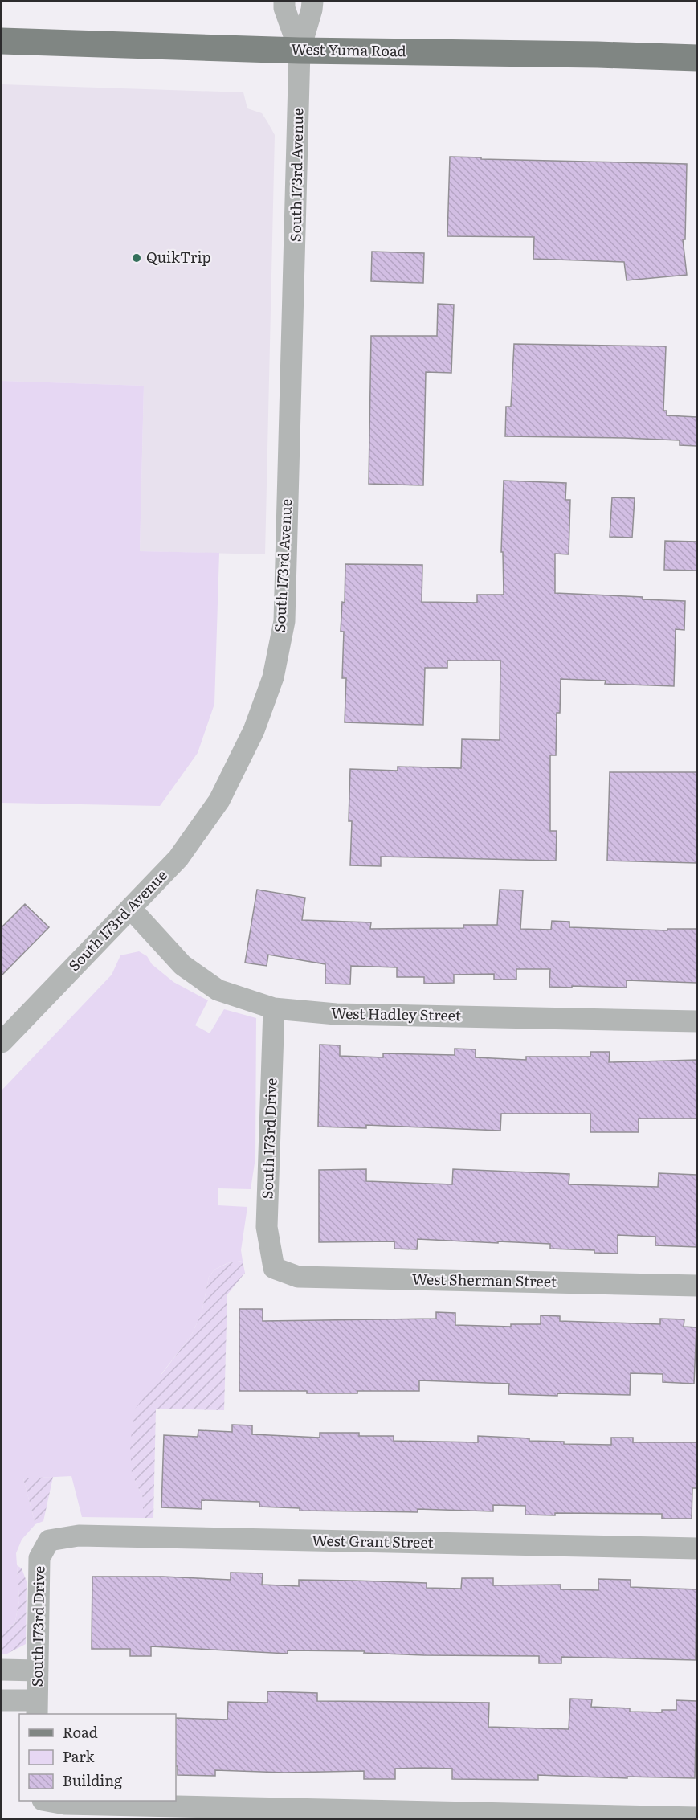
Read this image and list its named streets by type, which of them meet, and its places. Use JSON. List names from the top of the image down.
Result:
{
  "streets": {
    "main road": ["West Yuma Road"],
    "street": [
      "South 173rd Avenue",
      "West Hadley Street",
      "South 173rd Drive",
      "West Sherman Street",
      "West Grant Street"
    ]
  },
  "crossings": [
    ["West Yuma Road", "South 173rd Avenue"],
    ["South 173rd Avenue", "West Hadley Street"],
    ["West Hadley Street", "South 173rd Drive"],
    ["South 173rd Drive", "West Sherman Street"],
    ["South 173rd Drive", "West Grant Street"]
  ],
  "places": ["QuikTrip"],
  "legend": ["Road", "Park", "Building"]
}
